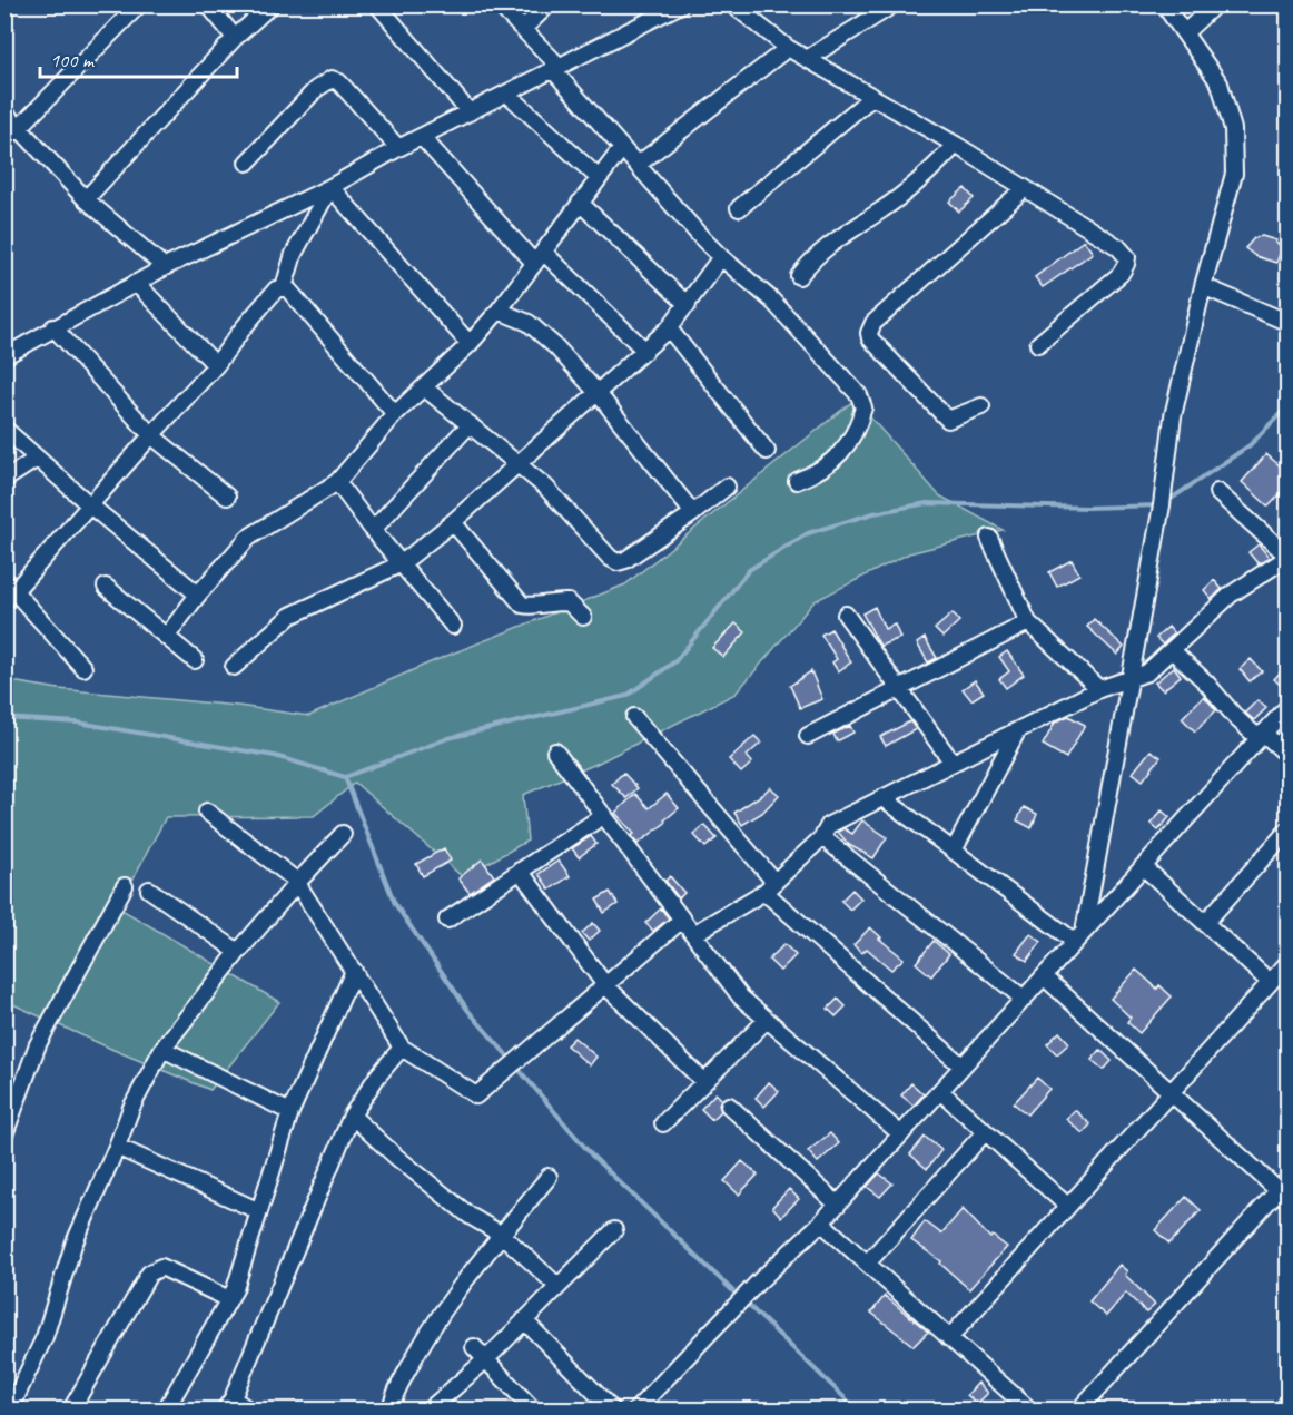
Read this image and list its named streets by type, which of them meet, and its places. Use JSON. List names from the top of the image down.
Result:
{
  "scale_bar": "100 m"
}
